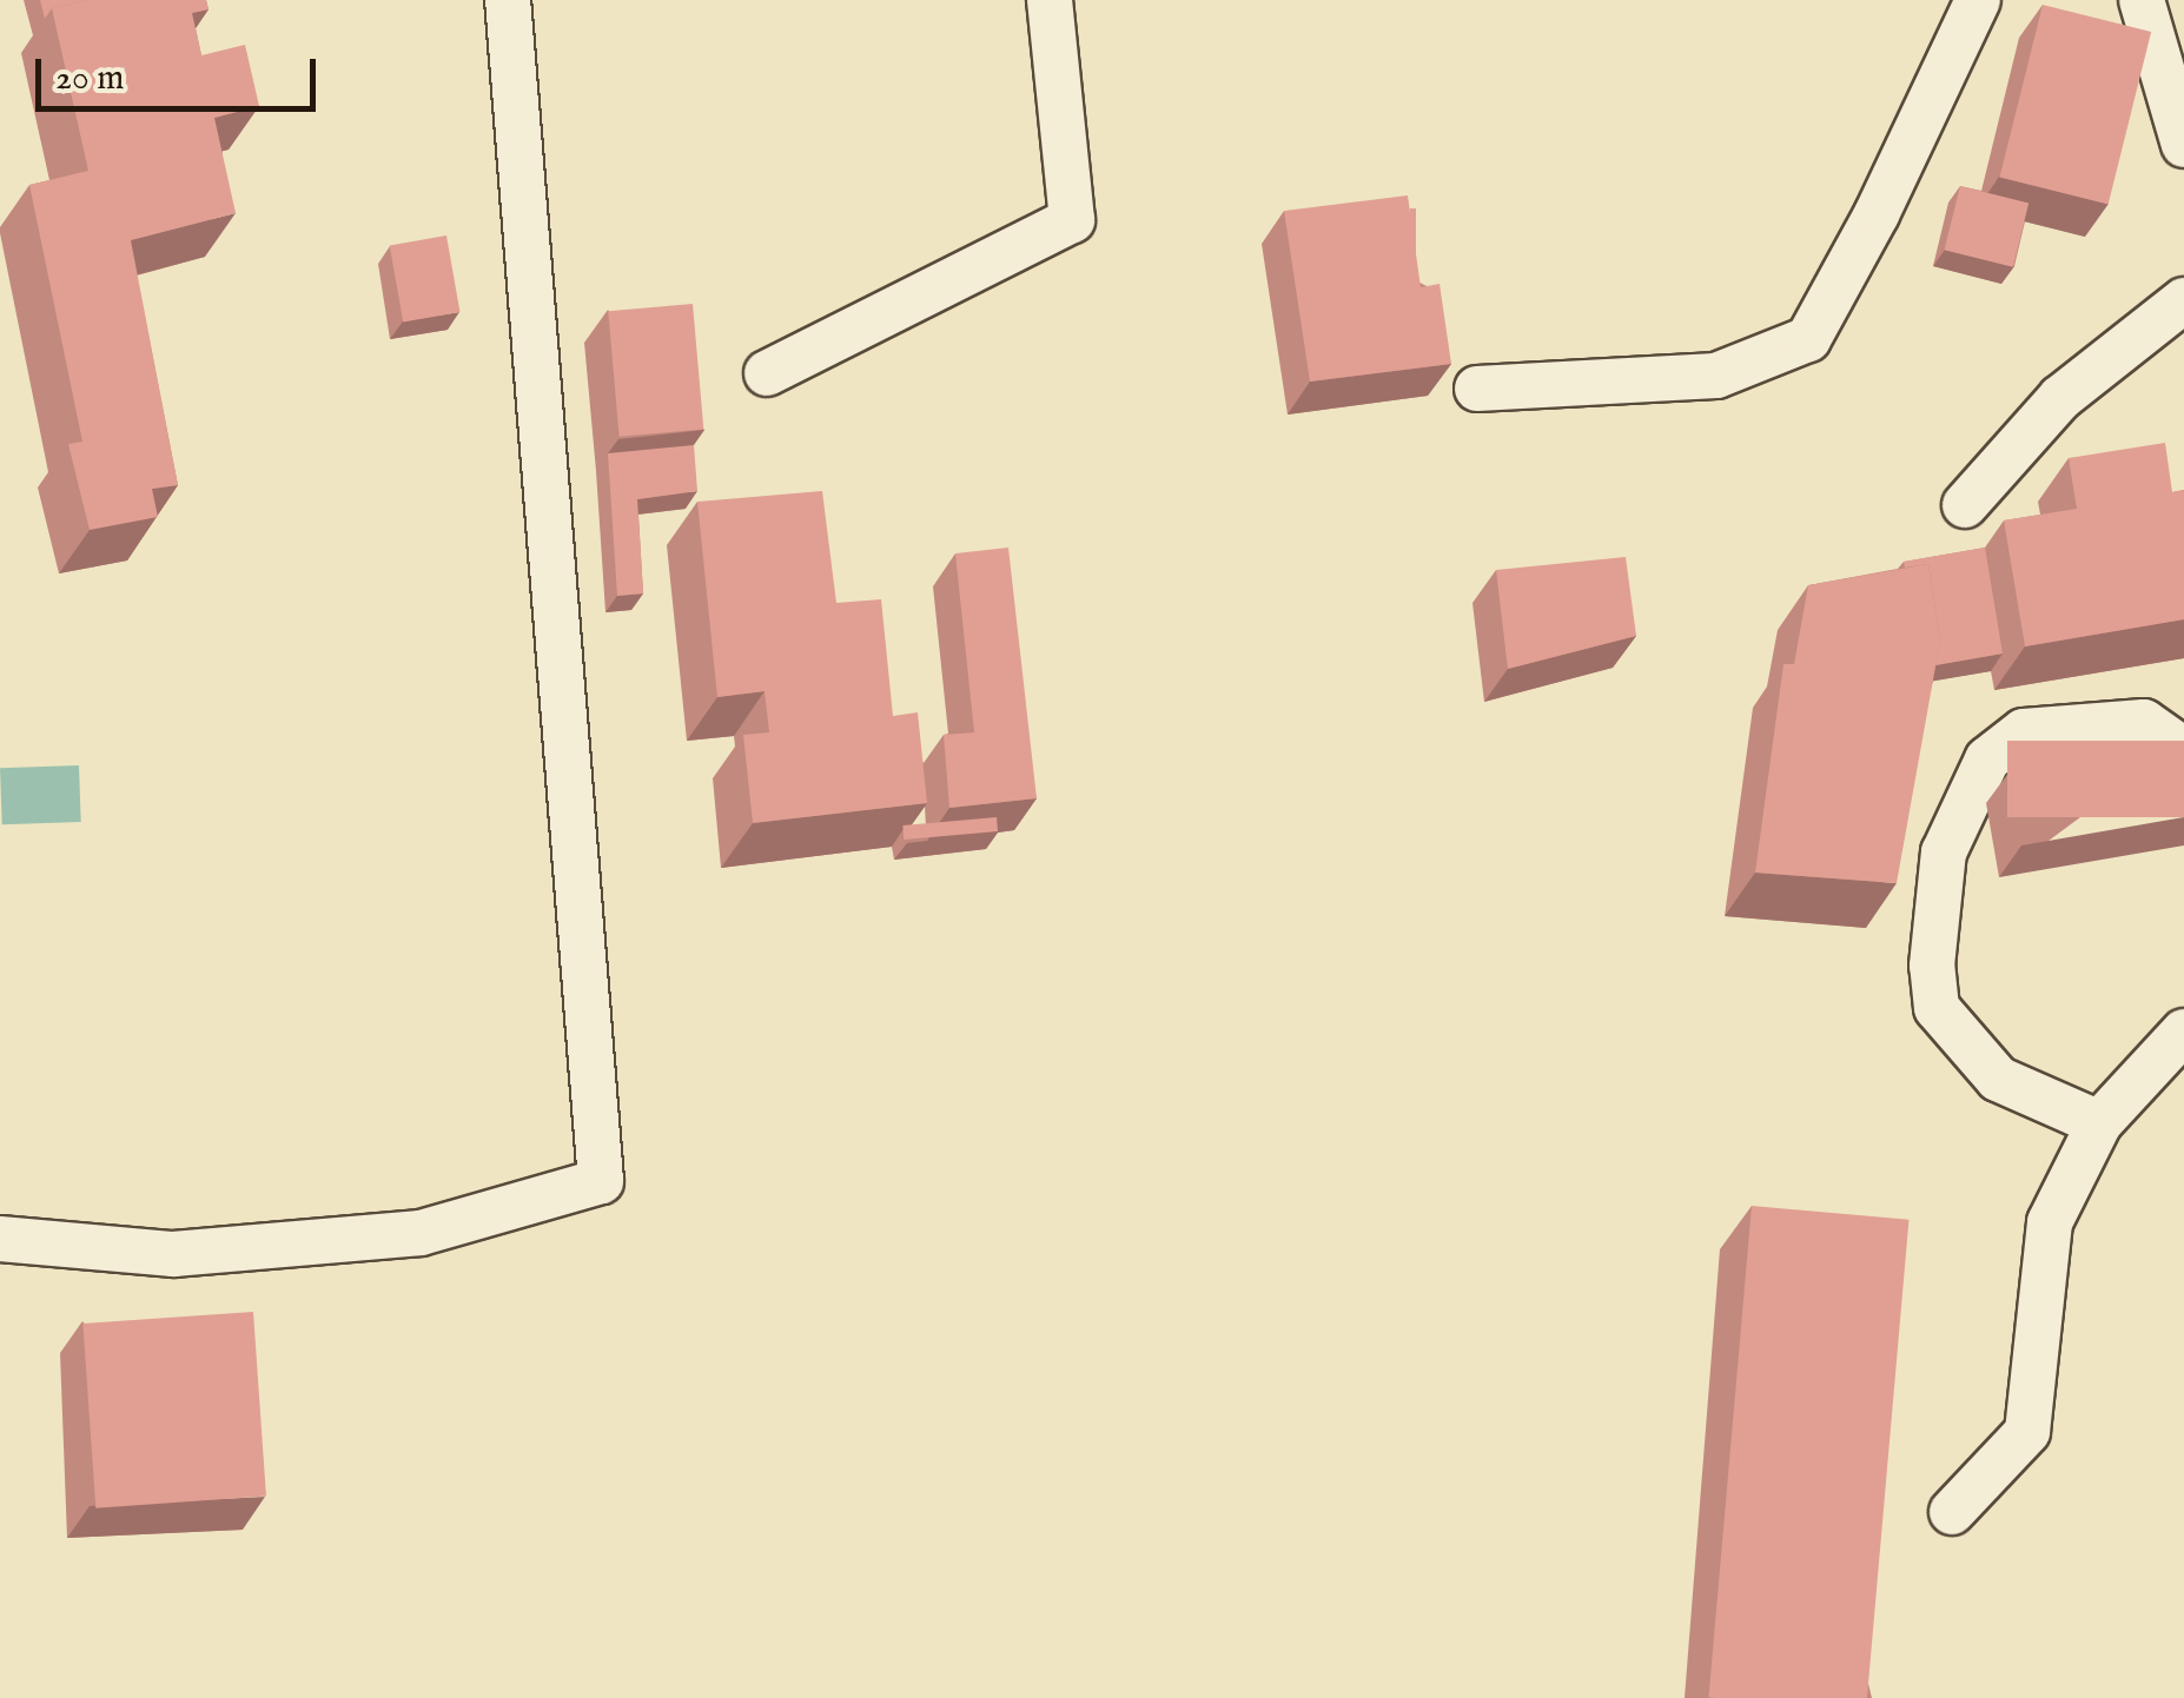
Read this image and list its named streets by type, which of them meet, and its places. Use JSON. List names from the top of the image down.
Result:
{
  "scale_bar": "20 m"
}
